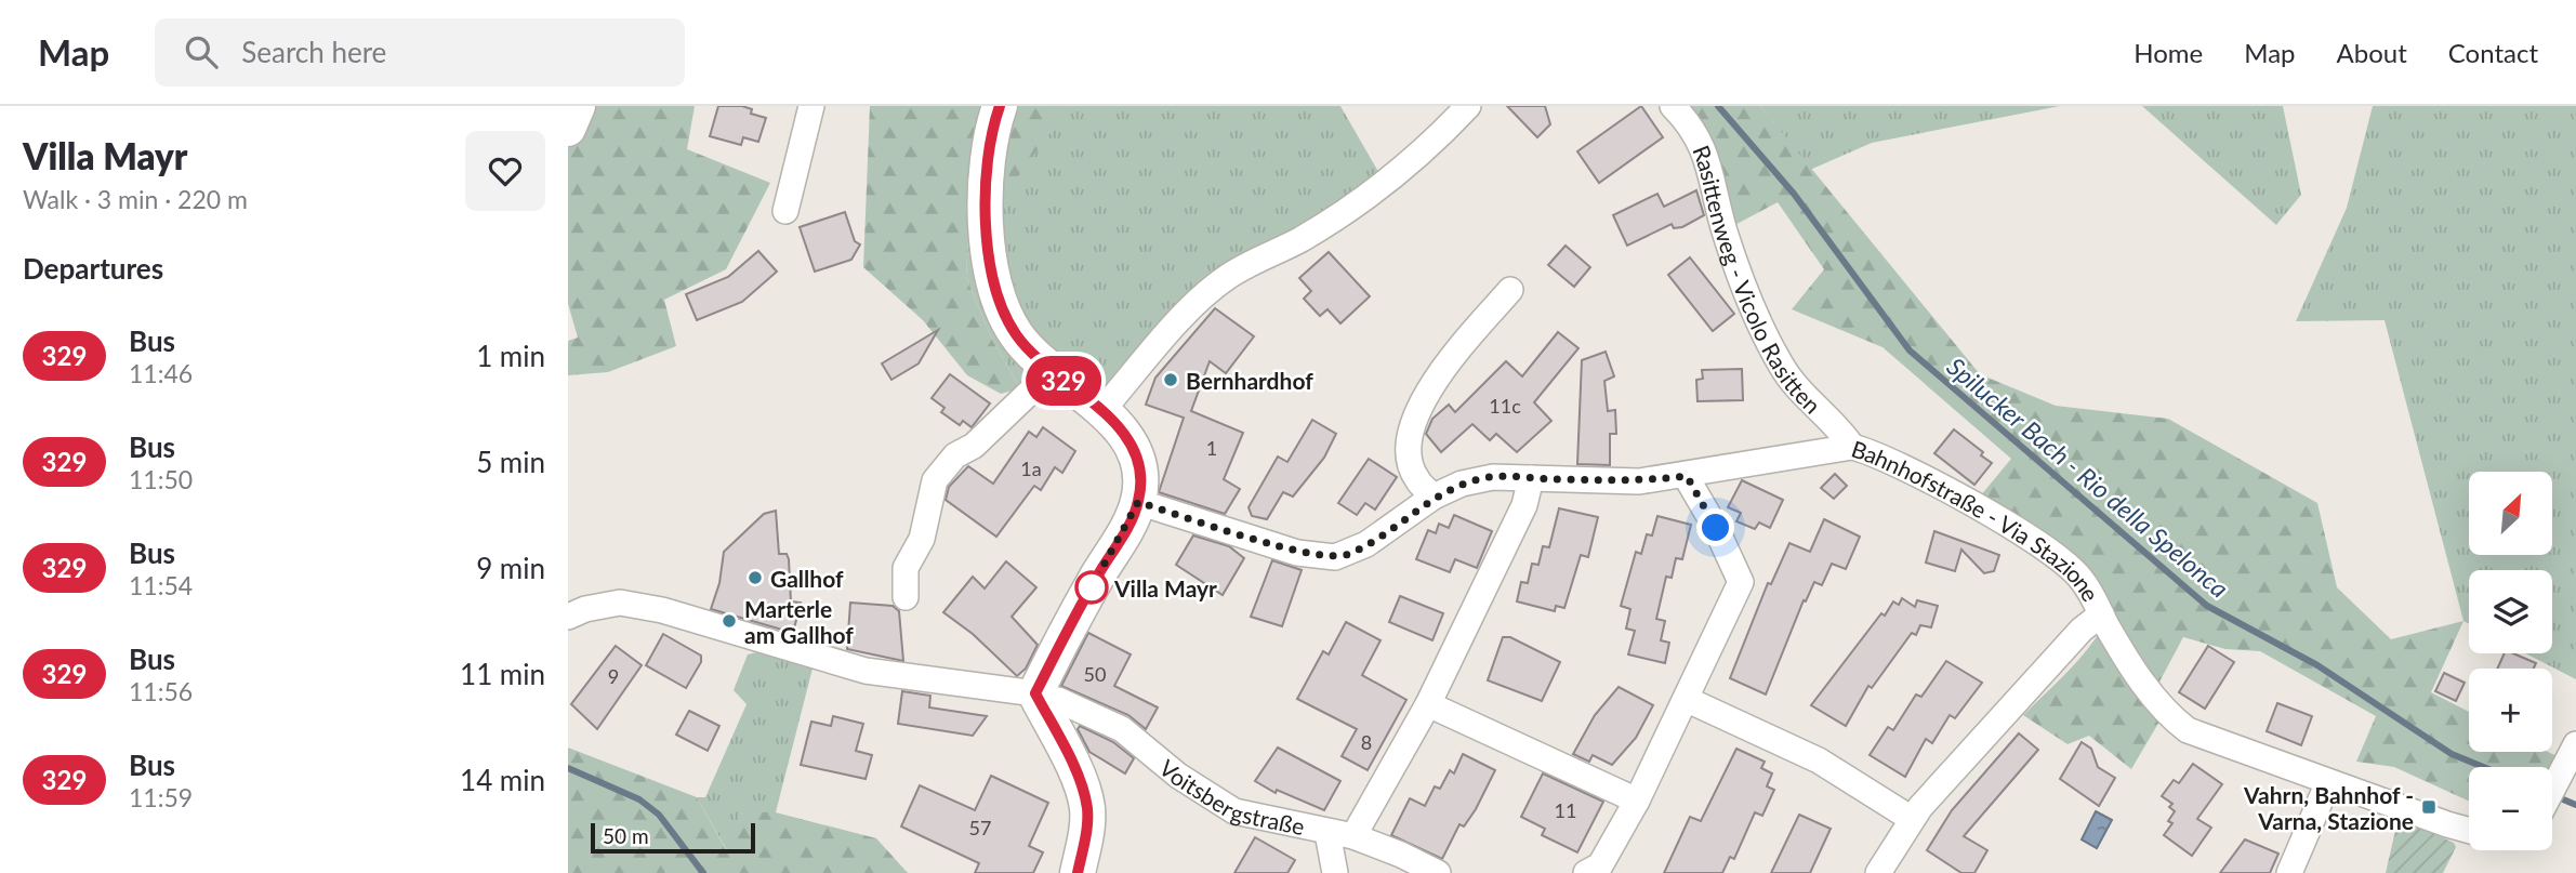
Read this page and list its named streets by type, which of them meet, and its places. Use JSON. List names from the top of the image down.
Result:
{
  "streets": {
    "street": ["Rasittenweg - Vicolo Rasitten", "Bahnhofstraße - Via Stazione", "Voitsbergstraße"]
  },
  "crossings": [
    ["Rasittenweg - Vicolo Rasitten", "Bahnhofstraße - Via Stazione"]
  ],
  "water": ["Spilucker Bach - Rio della Spelonca"],
  "places": {
    "other": [
      "Bernhardhof",
      "Gallhof",
      "Villa Mayr",
      "Marterle am Gallhof"
    ],
    "transit": ["Vahrn, Bahnhof - Varna, Stazione"]
  },
  "lines": ["bus line 329"],
  "house_numbers": [
    "11c",
    "1",
    "1a",
    "50",
    "9",
    "8",
    "11",
    "57"
  ],
  "scale_bar": "50 m",
  "north": "top right",
  "page": {
    "header": "Map",
    "search": "Search here",
    "nav": [
      "Home",
      "Map",
      "About",
      "Contact"
    ],
    "heading": [
      ["Villa Mayr", "Walk · 3 min · 220 m"],
      "Departures"
    ],
    "on_map": "329",
    "list": [
      {
        "mark": "329",
        "name": "Bus",
        "note": "11:46",
        "value": "1 min"
      },
      {
        "mark": "329",
        "name": "Bus",
        "note": "11:50",
        "value": "5 min"
      },
      {
        "mark": "329",
        "name": "Bus",
        "note": "11:54",
        "value": "9 min"
      },
      {
        "mark": "329",
        "name": "Bus",
        "note": "11:56",
        "value": "11 min"
      },
      {
        "mark": "329",
        "name": "Bus",
        "note": "11:59",
        "value": "14 min"
      }
    ],
    "map_buttons": ["+", "−"],
    "scale": "50 m"
  }
}
